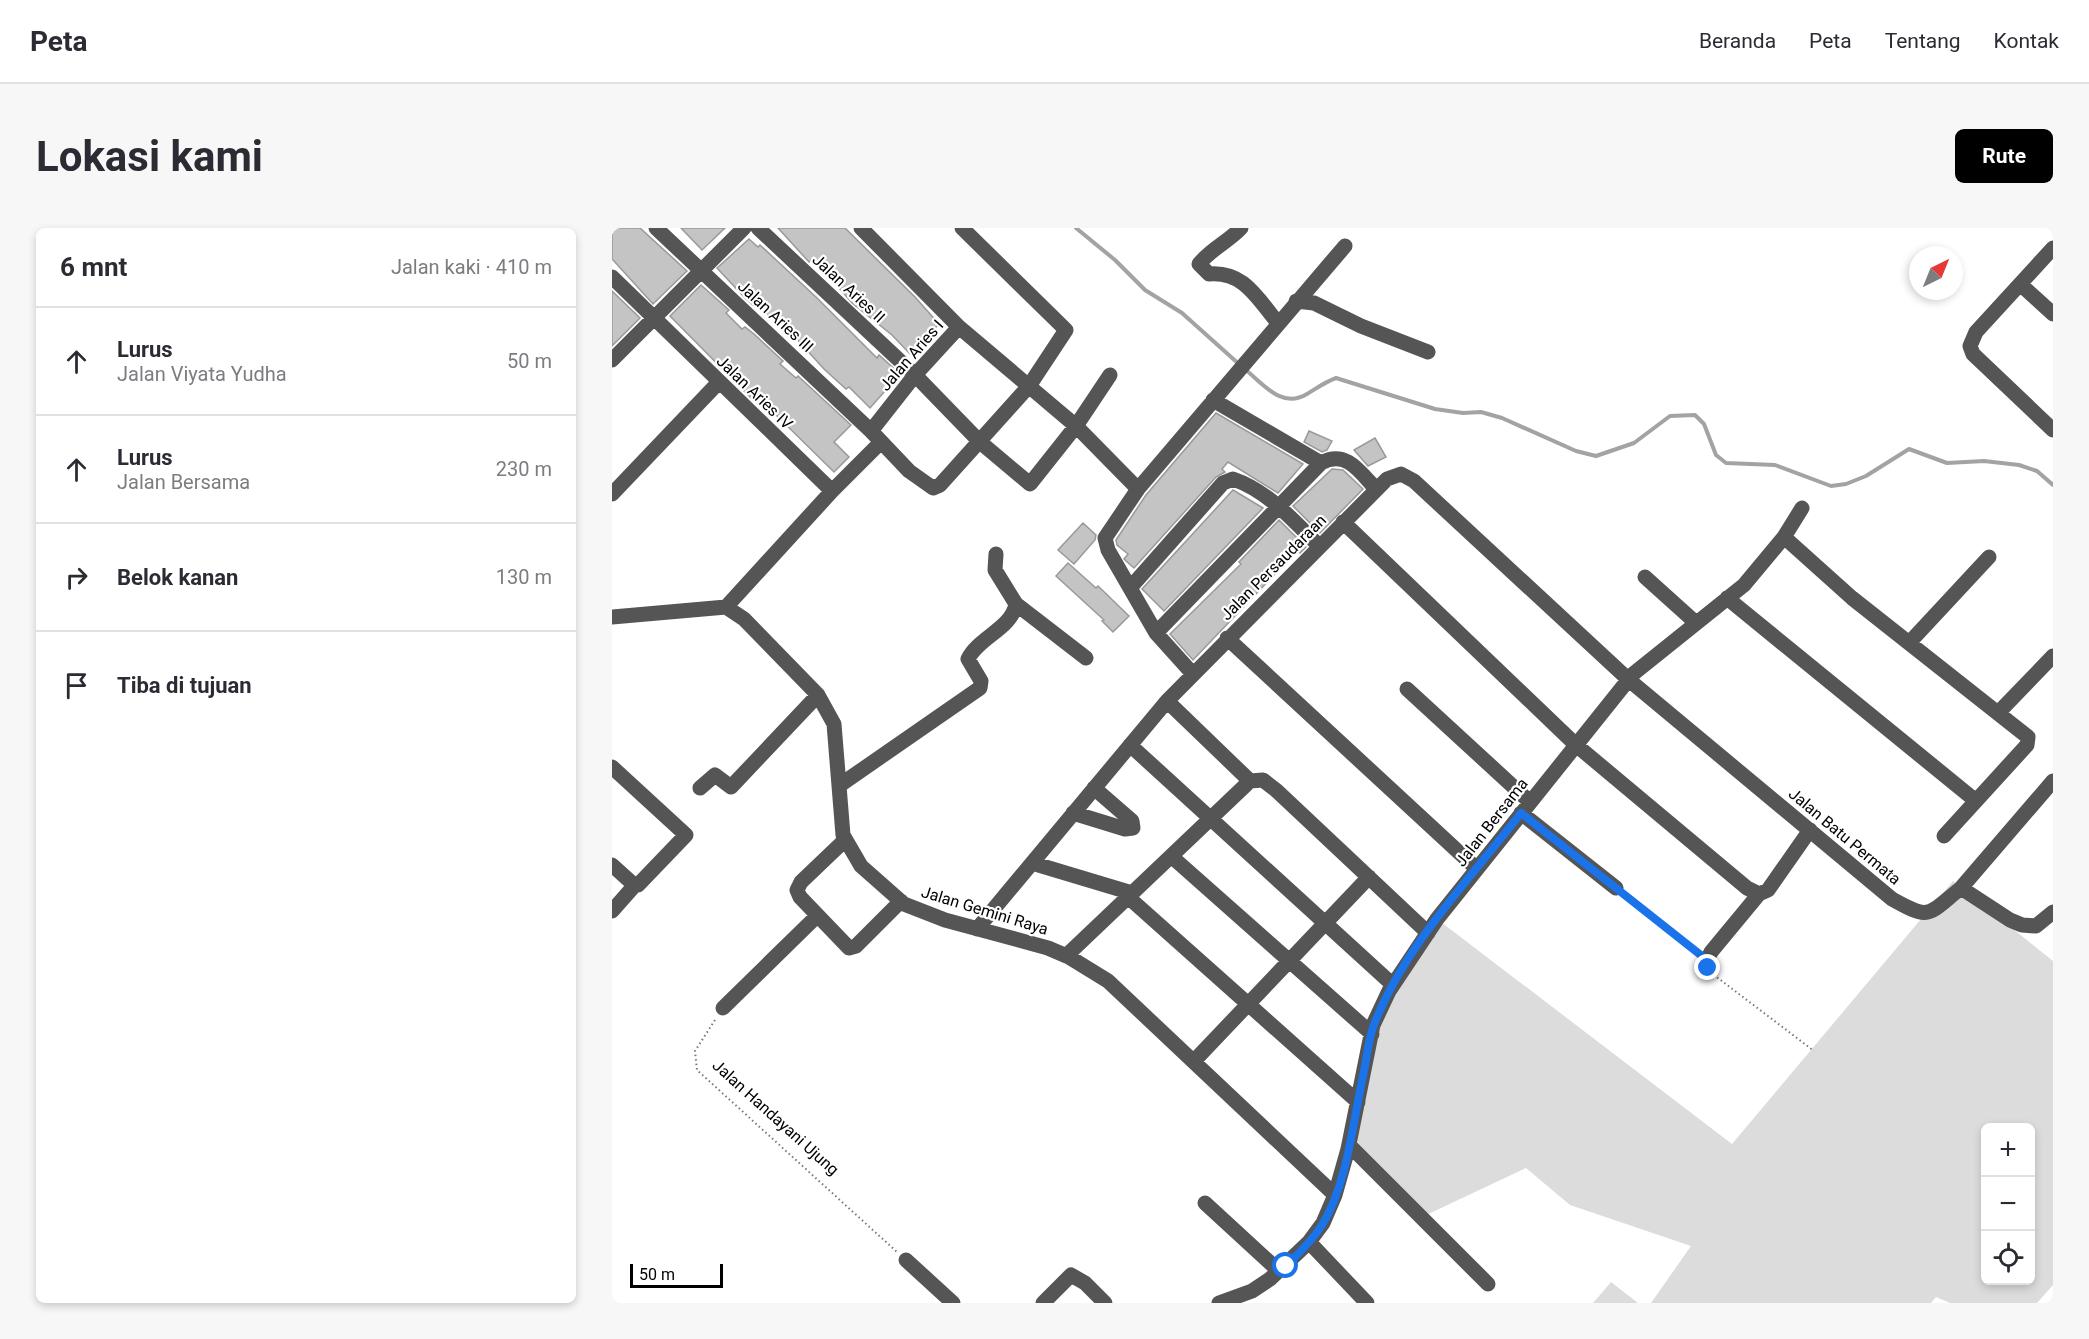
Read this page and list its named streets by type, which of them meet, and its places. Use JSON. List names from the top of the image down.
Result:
{
  "streets": {
    "street": [
      "Jalan Aries II",
      "Jalan Aries III",
      "Jalan Aries I",
      "Jalan Aries IV",
      "Jalan Persaudaraan",
      "Jalan Bersama",
      "Jalan Batu Permata",
      "Jalan Gemini Raya"
    ],
    "path": ["Jalan Handayani Ujung"]
  },
  "crossings": [
    ["Jalan Aries II", "Jalan Aries III"],
    ["Jalan Aries II", "Jalan Aries I"],
    ["Jalan Aries III", "Jalan Aries I"],
    ["Jalan Aries I", "Jalan Aries IV"],
    ["Jalan Aries I", "Jalan Gemini Raya"],
    ["Jalan Persaudaraan", "Jalan Bersama"],
    ["Jalan Persaudaraan", "Jalan Batu Permata"],
    ["Jalan Persaudaraan", "Jalan Gemini Raya"],
    ["Jalan Bersama", "Jalan Batu Permata"],
    ["Jalan Bersama", "Jalan Gemini Raya"]
  ],
  "scale_bar": "50 m",
  "north": "top right",
  "page": {
    "header": "Peta",
    "nav": [
      "Beranda",
      "Peta",
      "Tentang",
      "Kontak"
    ],
    "buttons": "Rute",
    "title": "Lokasi kami",
    "heading": ["6 mnt", "Jalan kaki · 410 m"],
    "list": [
      ["Lurus", "Jalan Viyata Yudha", "50 m"],
      ["Lurus", "Jalan Bersama", "230 m"],
      ["Belok kanan", "130 m"],
      "Tiba di tujuan"
    ],
    "map_buttons": ["+", "−"],
    "scale": "50 m"
  }
}
